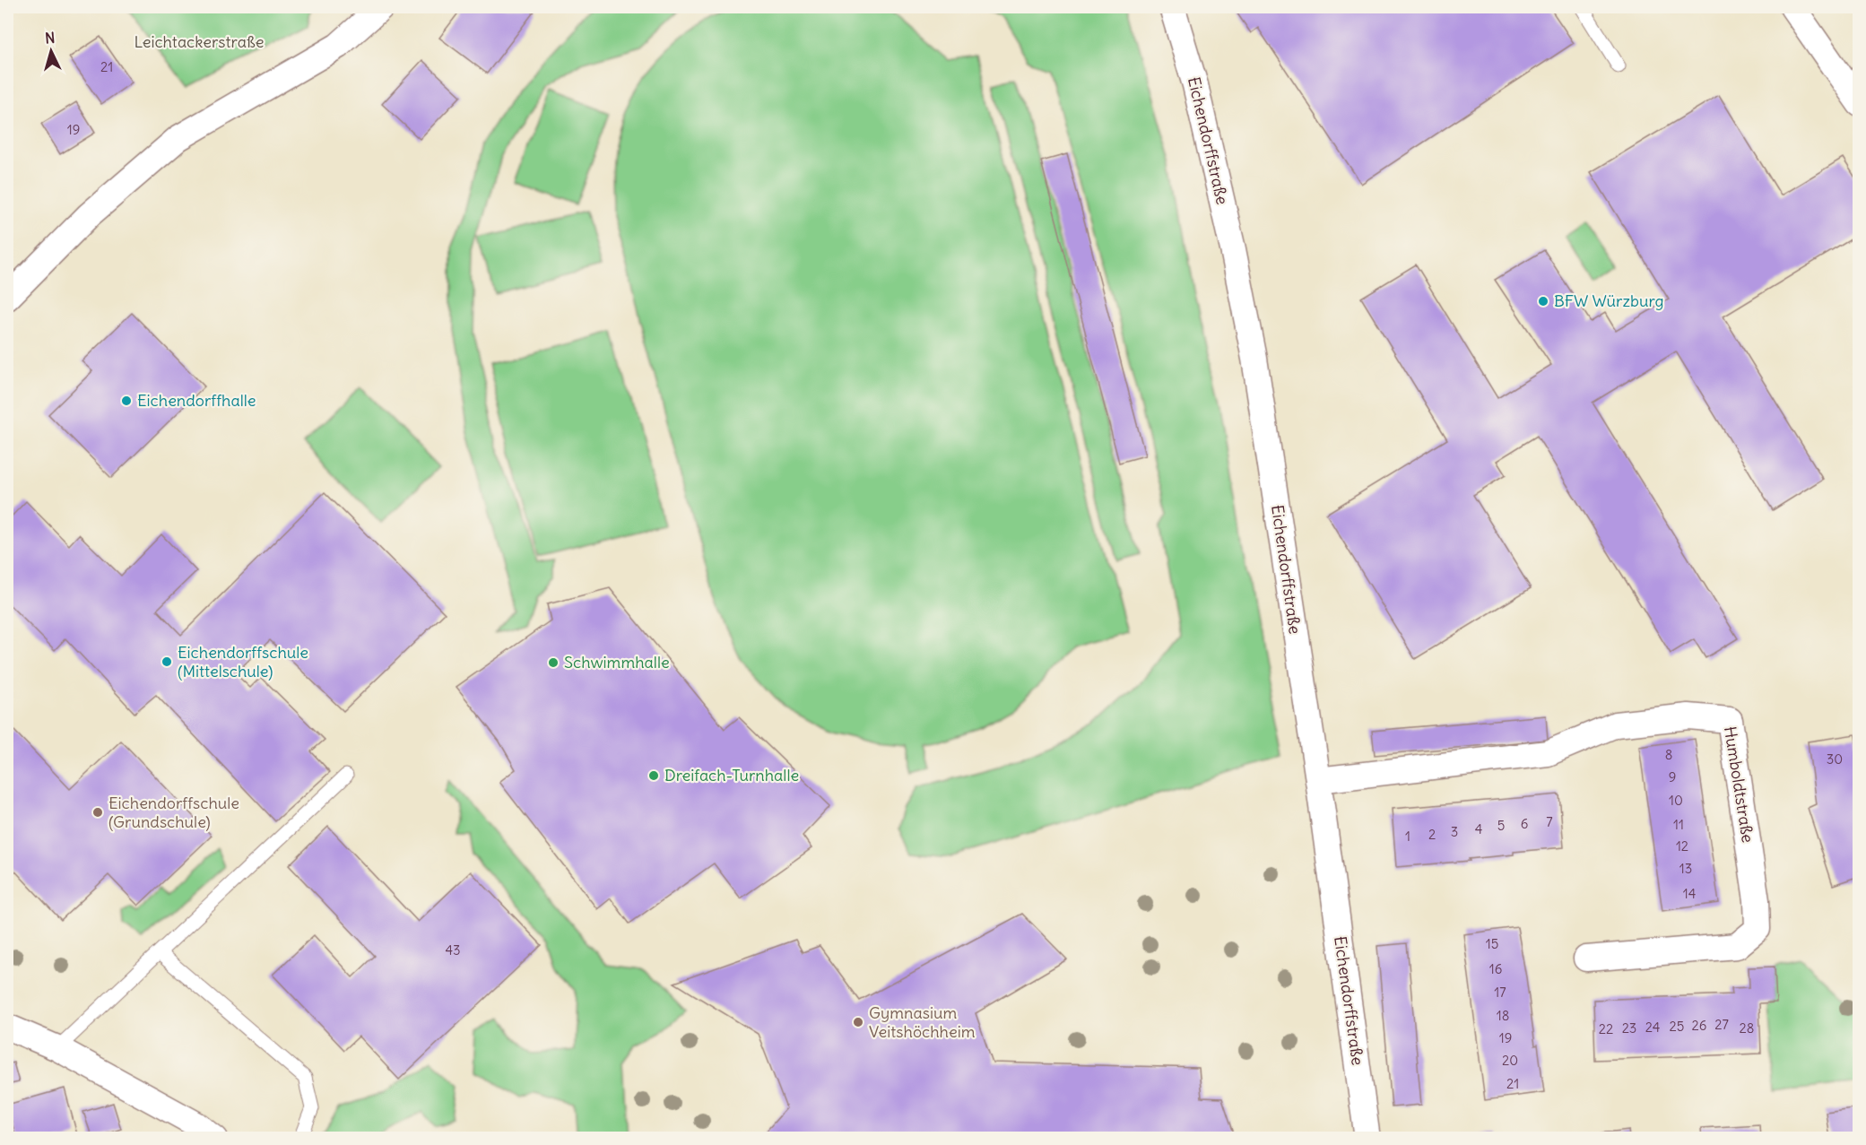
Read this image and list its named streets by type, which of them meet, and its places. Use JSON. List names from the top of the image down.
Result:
{
  "streets": {
    "street": ["Eichendorffstraße", "Humboldtstraße"]
  },
  "crossings": [
    ["Eichendorffstraße", "Humboldtstraße"]
  ],
  "parks": ["Leichtackerstraße"],
  "places": [
    "BFW Würzburg",
    "Eichendorffhalle",
    "Eichendorffschule (Mittelschule)",
    "Schwimmhalle",
    "Dreifach-Turnhalle",
    "Eichendorffschule (Grundschule)",
    "Gymnasium Veitshöchheim"
  ],
  "house_numbers": [
    "21",
    "19",
    "8",
    "30",
    "9",
    "10",
    "7",
    "6",
    "11",
    "5",
    "4",
    "3",
    "2",
    "1",
    "12",
    "13",
    "14",
    "15",
    "43",
    "16",
    "17",
    "18",
    "27",
    "26",
    "25",
    "24",
    "23",
    "28",
    "22",
    "19",
    "20",
    "21"
  ],
  "north": "top"
}
